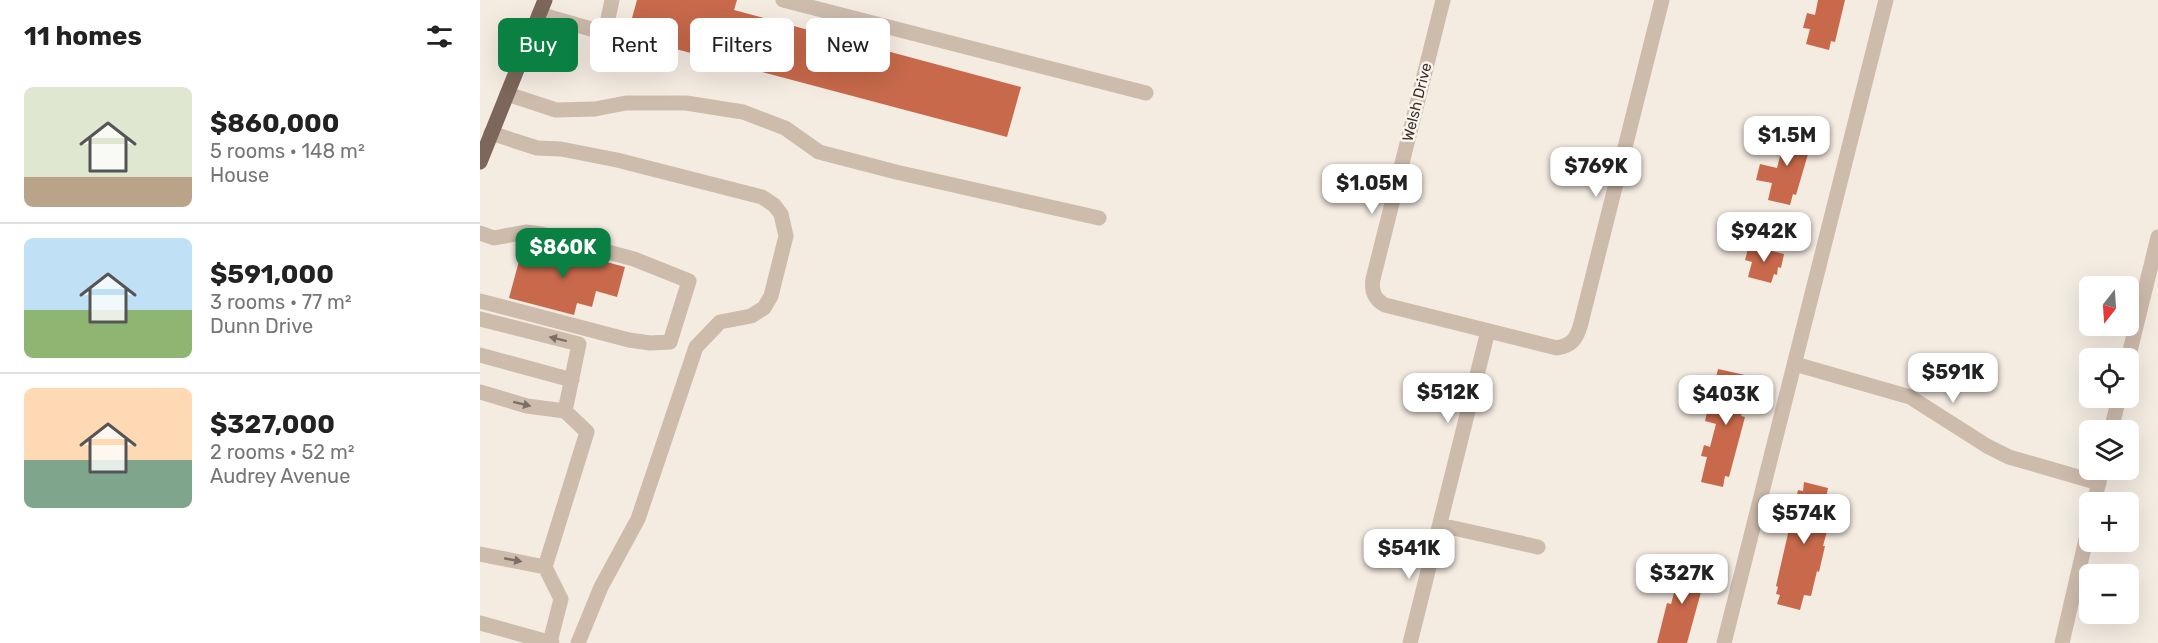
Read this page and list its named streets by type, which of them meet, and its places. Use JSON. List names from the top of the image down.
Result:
{
  "streets": {
    "street": ["Welsh Drive"]
  },
  "north": "bottom",
  "page": {
    "heading": "11 homes",
    "chip": [
      "Buy",
      "Rent",
      "Filters",
      "New"
    ],
    "list": [
      {
        "name": "$860,000",
        "note": "5 rooms · 148 m² · House"
      },
      {
        "name": "$591,000",
        "note": "3 rooms · 77 m² · Dunn Drive"
      },
      {
        "name": "$327,000",
        "note": "2 rooms · 52 m² · Audrey Avenue"
      }
    ],
    "price": [
      "$1.5M",
      "$769K",
      "$1.05M",
      "$942K",
      "$860K",
      "$591K",
      "$512K",
      "$403K",
      "$574K",
      "$541K",
      "$327K"
    ],
    "map_buttons": ["+", "−"]
  }
}
